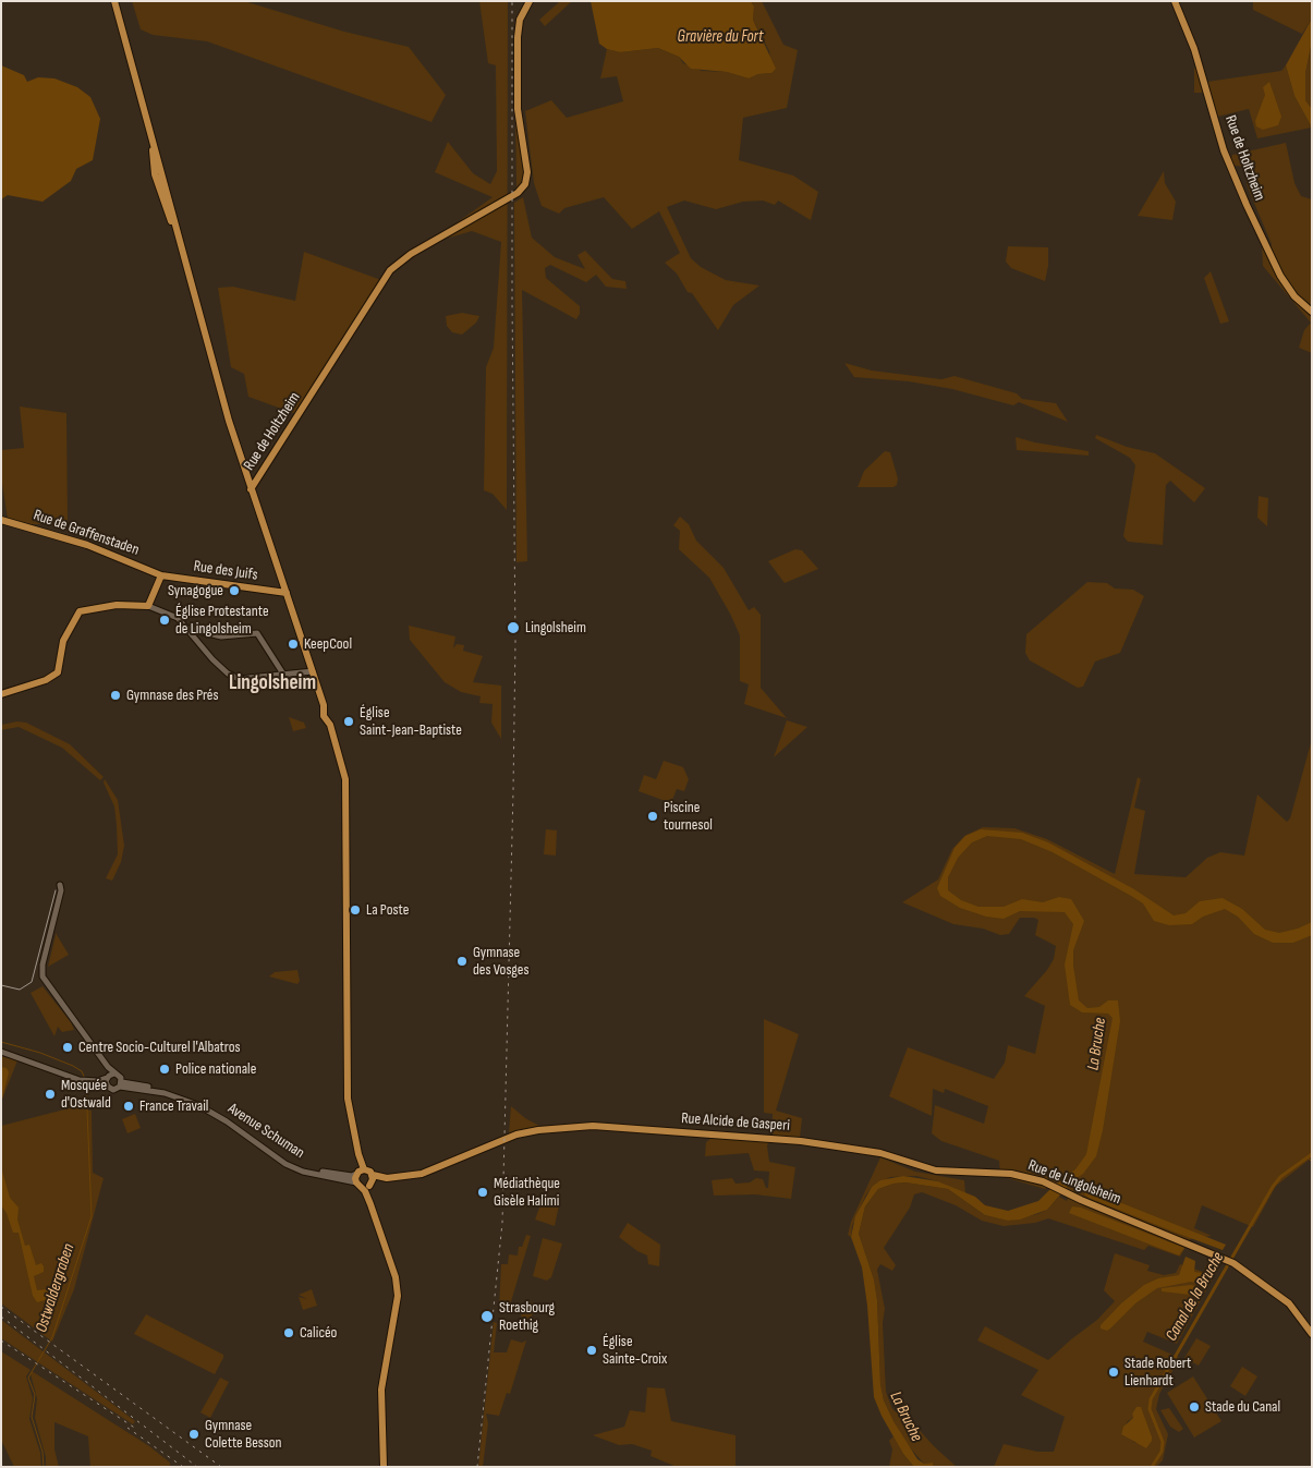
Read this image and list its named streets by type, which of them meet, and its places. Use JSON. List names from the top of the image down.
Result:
{
  "streets": {
    "main road": [
      "Rue de Holtzheim",
      "Rue de Graffenstaden",
      "Rue des Juifs",
      "Rue Alcide de Gasperi",
      "Avenue Schuman",
      "Rue de Lingolsheim"
    ]
  },
  "crossings": [
    ["Rue de Graffenstaden", "Rue des Juifs"],
    ["Rue Alcide de Gasperi", "Avenue Schuman"],
    ["Rue Alcide de Gasperi", "Rue de Lingolsheim"]
  ],
  "districts": ["Lingolsheim"],
  "water": [
    "Gravière du Fort",
    "La Bruche",
    "Ostwaldergraben",
    "Canal de la Bruche"
  ],
  "places": [
    "Synagogue",
    "Église Protestante de Lingolsheim",
    "Lingolsheim",
    "KeepCool",
    "Gymnase des Prés",
    "Église Saint-Jean-Baptiste",
    "Piscine tournesol",
    "La Poste",
    "Gymnase des Vosges",
    "Centre Socio-Culturel l'Albatros",
    "Police nationale",
    "Mosquée d'Ostwald",
    "France Travail",
    "Médiathèque Gisèle Halimi",
    "Strasbourg Roethig",
    "Calicéo",
    "Église Sainte-Croix",
    "Stade Robert Lienhardt",
    "Stade du Canal",
    "Gymnase Colette Besson"
  ]
}
